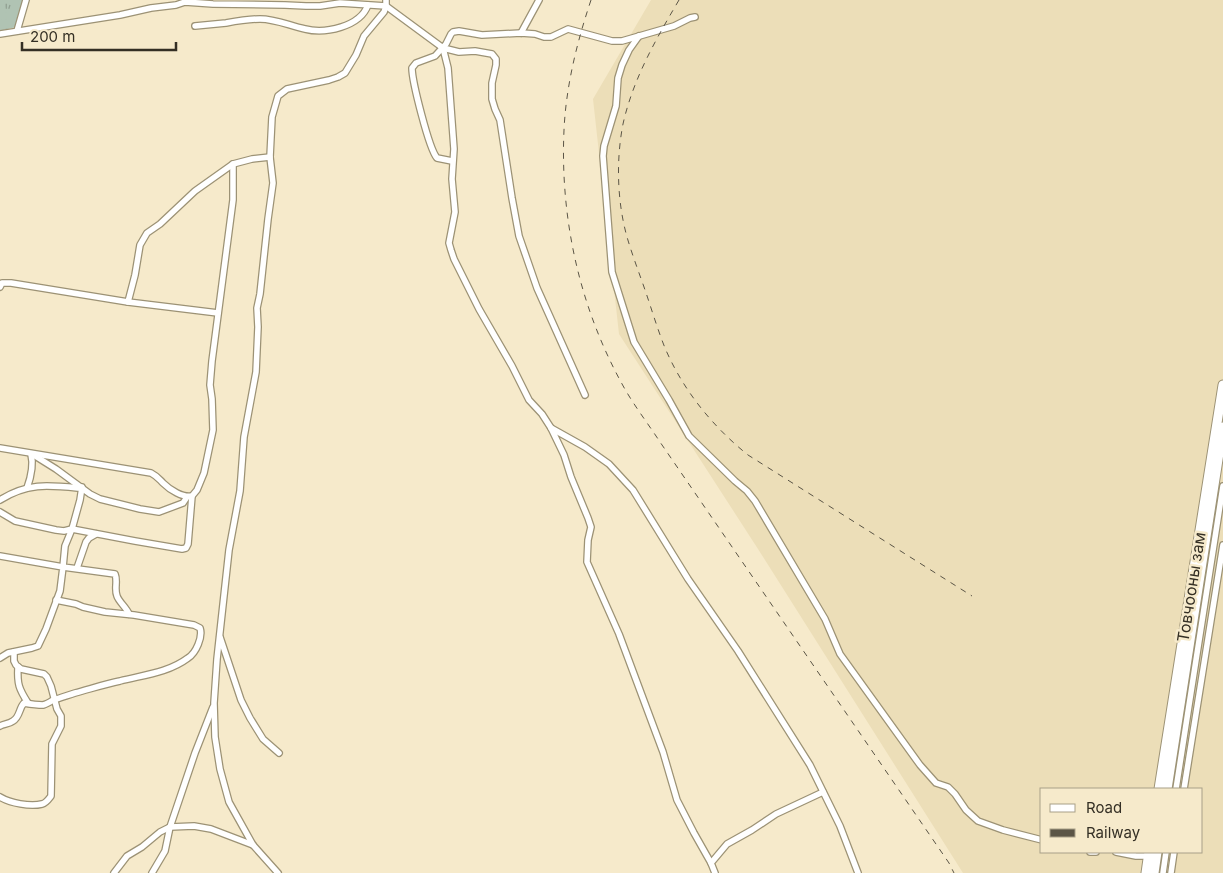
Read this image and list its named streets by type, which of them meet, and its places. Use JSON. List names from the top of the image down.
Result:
{
  "streets": {
    "highway": ["Товчооны зам"]
  },
  "legend": ["Road", "Railway"],
  "scale_bar": "200 m"
}
